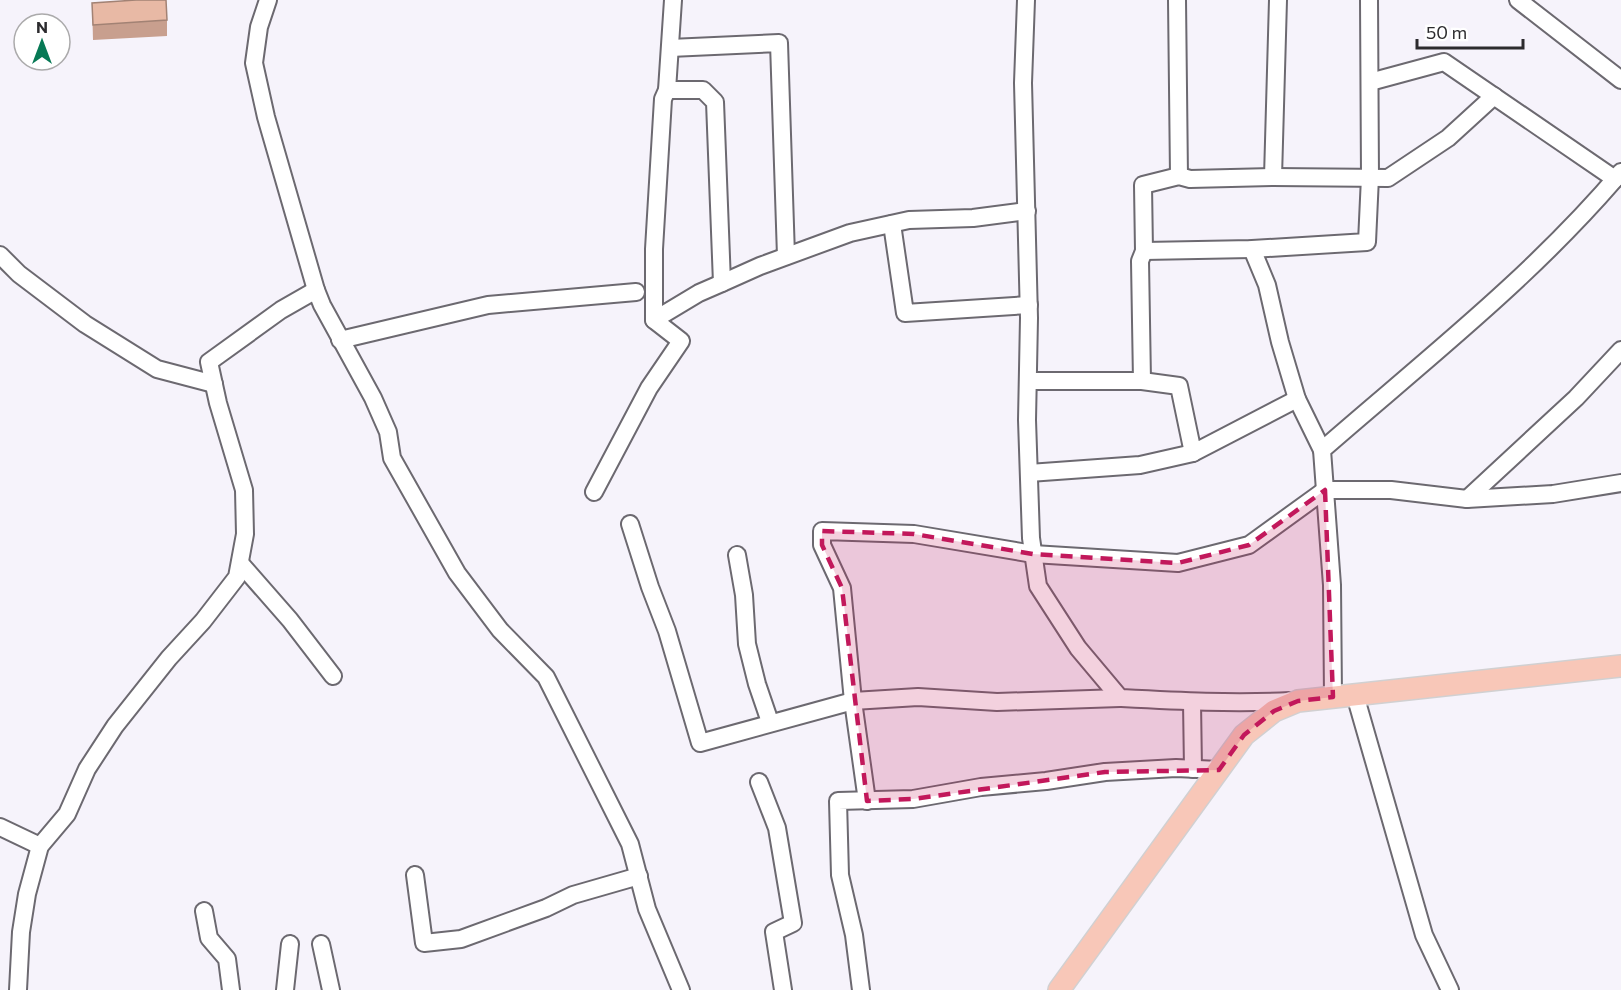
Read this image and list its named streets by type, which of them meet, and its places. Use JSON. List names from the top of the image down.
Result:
{
  "scale_bar": "50 m",
  "north": "top"
}
